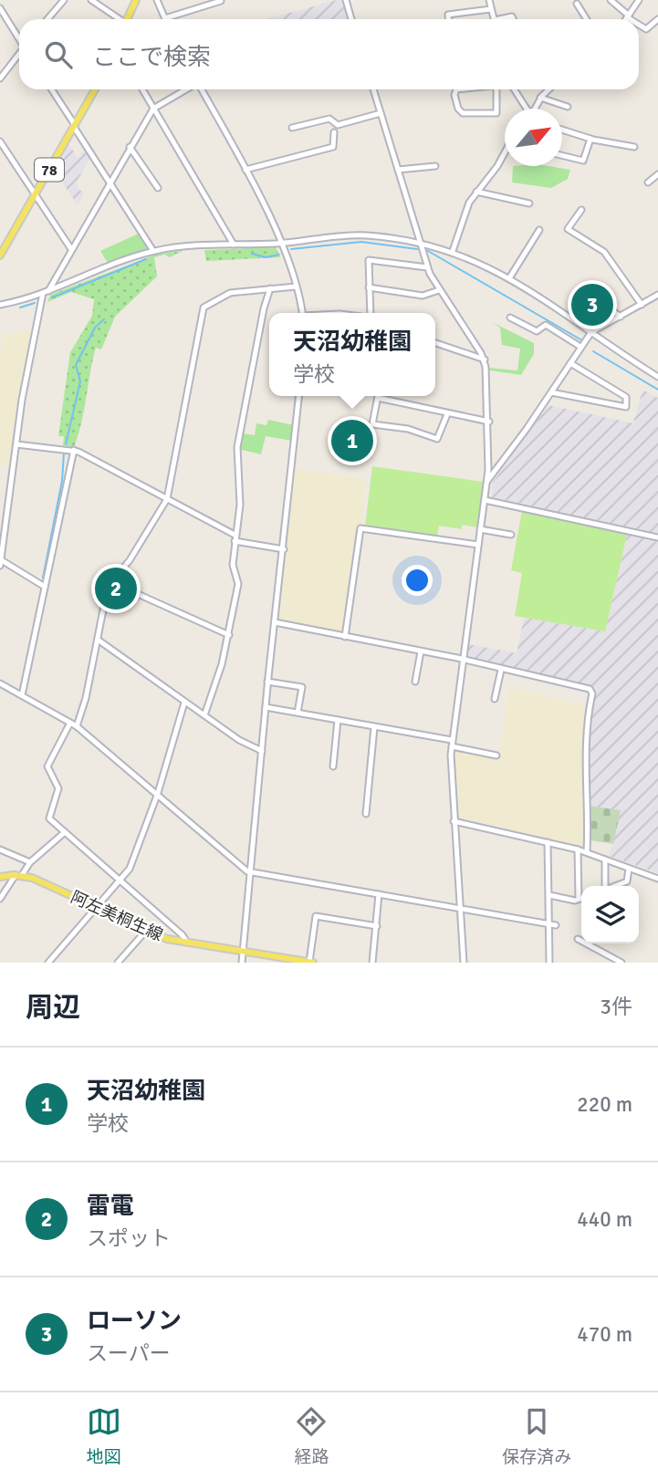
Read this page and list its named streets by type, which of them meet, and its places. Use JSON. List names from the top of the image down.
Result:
{
  "streets": {
    "main road": ["78", "阿左美桐生線"]
  },
  "north": "top right",
  "page": {
    "search": "ここで検索",
    "pins": ["3", "1", "2"],
    "popup": ["天沼幼稚園", "学校"],
    "heading": ["周辺", "3件"],
    "list": [
      {
        "mark": "1",
        "name": "天沼幼稚園",
        "note": "学校",
        "value": "220 m"
      },
      {
        "mark": "2",
        "name": "雷電",
        "note": "スポット",
        "value": "440 m"
      },
      {
        "mark": "3",
        "name": "ローソン",
        "note": "スーパー",
        "value": "470 m"
      }
    ],
    "nav": ["地図", "経路", "保存済み"]
  }
}
